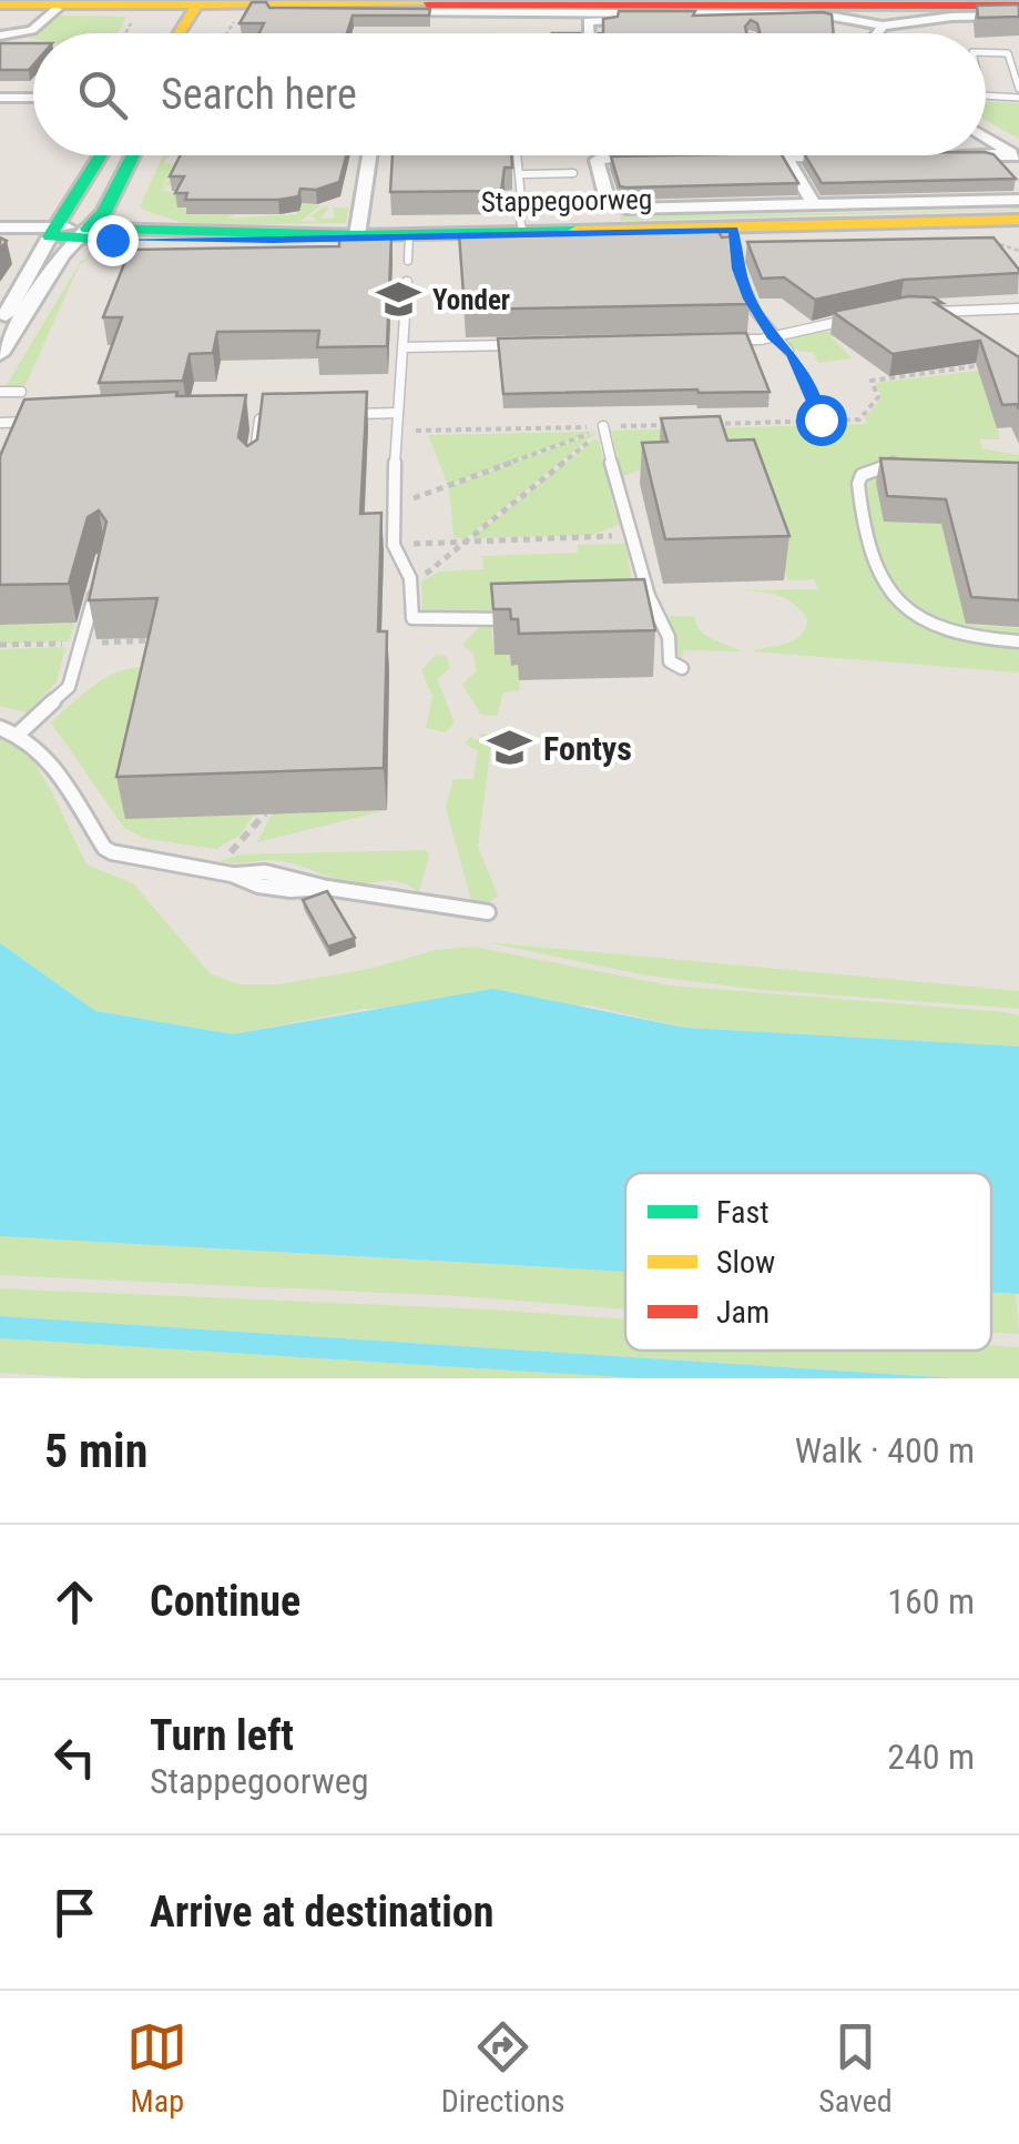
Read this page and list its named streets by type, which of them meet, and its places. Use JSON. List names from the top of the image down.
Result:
{
  "streets": {
    "main road": ["Stappegoorweg"]
  },
  "places": {
    "school or university": ["Yonder", "Fontys"]
  },
  "legend": ["Fast", "Slow", "Jam"],
  "page": {
    "search": "Search here",
    "heading": ["5 min", "Walk · 400 m"],
    "list": [
      ["Continue", "160 m"],
      ["Turn left", "Stappegoorweg", "240 m"],
      "Arrive at destination"
    ],
    "nav": ["Map", "Directions", "Saved"]
  }
}
